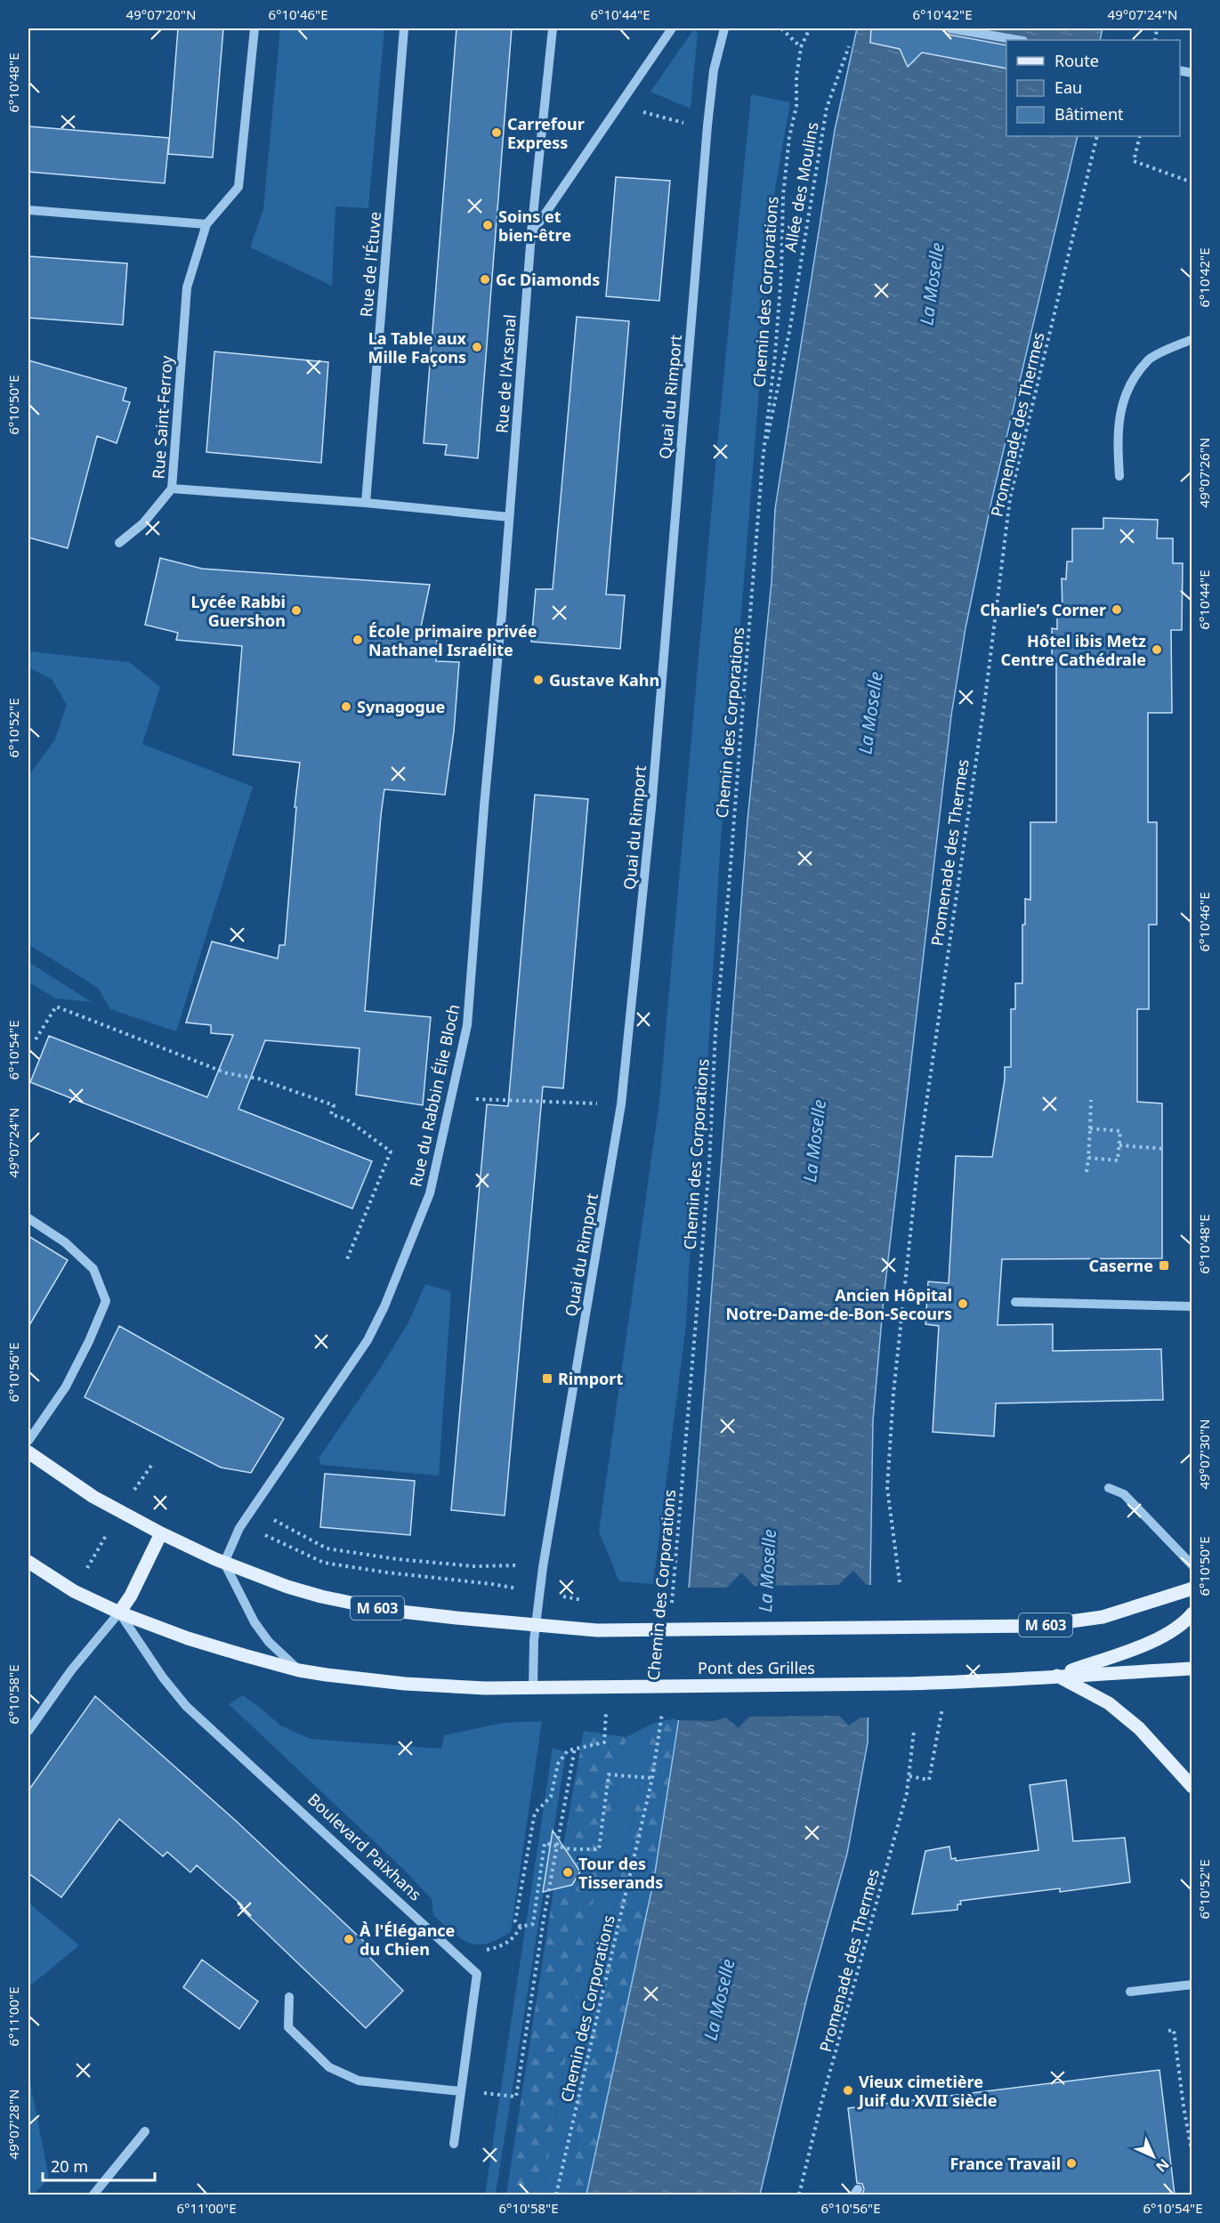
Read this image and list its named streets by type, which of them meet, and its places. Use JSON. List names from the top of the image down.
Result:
{
  "streets": {
    "main road": ["M 603", "Pont des Grilles", "Boulevard Paixhans"],
    "street": [
      "Rue de l'Étuve",
      "Rue de l'Arsenal",
      "Quai du Rimport",
      "Rue Saint-Ferroy",
      "Rue du Rabbin Élie Bloch"
    ],
    "path": ["Allée des Moulins", "Chemin des Corporations", "Promenade des Thermes"]
  },
  "crossings": [
    ["Allée des Moulins", "Chemin des Corporations"],
    ["Rue de l'Étuve", "Rue Saint-Ferroy"],
    ["Rue de l'Arsenal", "Rue Saint-Ferroy"],
    ["Rue de l'Arsenal", "Rue du Rabbin Élie Bloch"],
    ["Quai du Rimport", "M 603"],
    ["Quai du Rimport", "Boulevard Paixhans"],
    ["Rue Saint-Ferroy", "Rue du Rabbin Élie Bloch"],
    ["Rue du Rabbin Élie Bloch", "M 603"],
    ["Pont des Grilles", "Boulevard Paixhans"]
  ],
  "water": ["La Moselle"],
  "places": {
    "other": [
      "Carrefour Express",
      "Soins et bien-être",
      "Gc Diamonds",
      "La Table aux Mille Façons",
      "Charlie’s Corner",
      "Lycée Rabbi Guershon",
      "École primaire privée Nathanel Israélite",
      "Hôtel ibis Metz Centre Cathédrale",
      "Gustave Kahn",
      "Synagogue",
      "Ancien Hôpital Notre-Dame-de-Bon-Secours",
      "Tour des Tisserands",
      "À l'Élégance du Chien",
      "Vieux cimetière Juif du XVII siècle",
      "France Travail"
    ],
    "transit": ["Caserne", "Rimport"]
  },
  "legend": ["Route", "Eau", "Bâtiment"],
  "scale_bar": "20 m",
  "north": "bottom right",
  "coordinates": [
    "49°07'20\"N",
    "6°10'46\"E",
    "6°10'44\"E",
    "6°10'42\"E",
    "49°07'24\"N",
    "6°10'48\"E",
    "6°10'50\"E",
    "49°07'26\"N",
    "6°10'52\"E",
    "6°10'54\"E",
    "6°10'56\"E",
    "49°07'30\"N",
    "6°10'58\"E",
    "6°11'00\"E",
    "49°07'28\"N"
  ]
}
